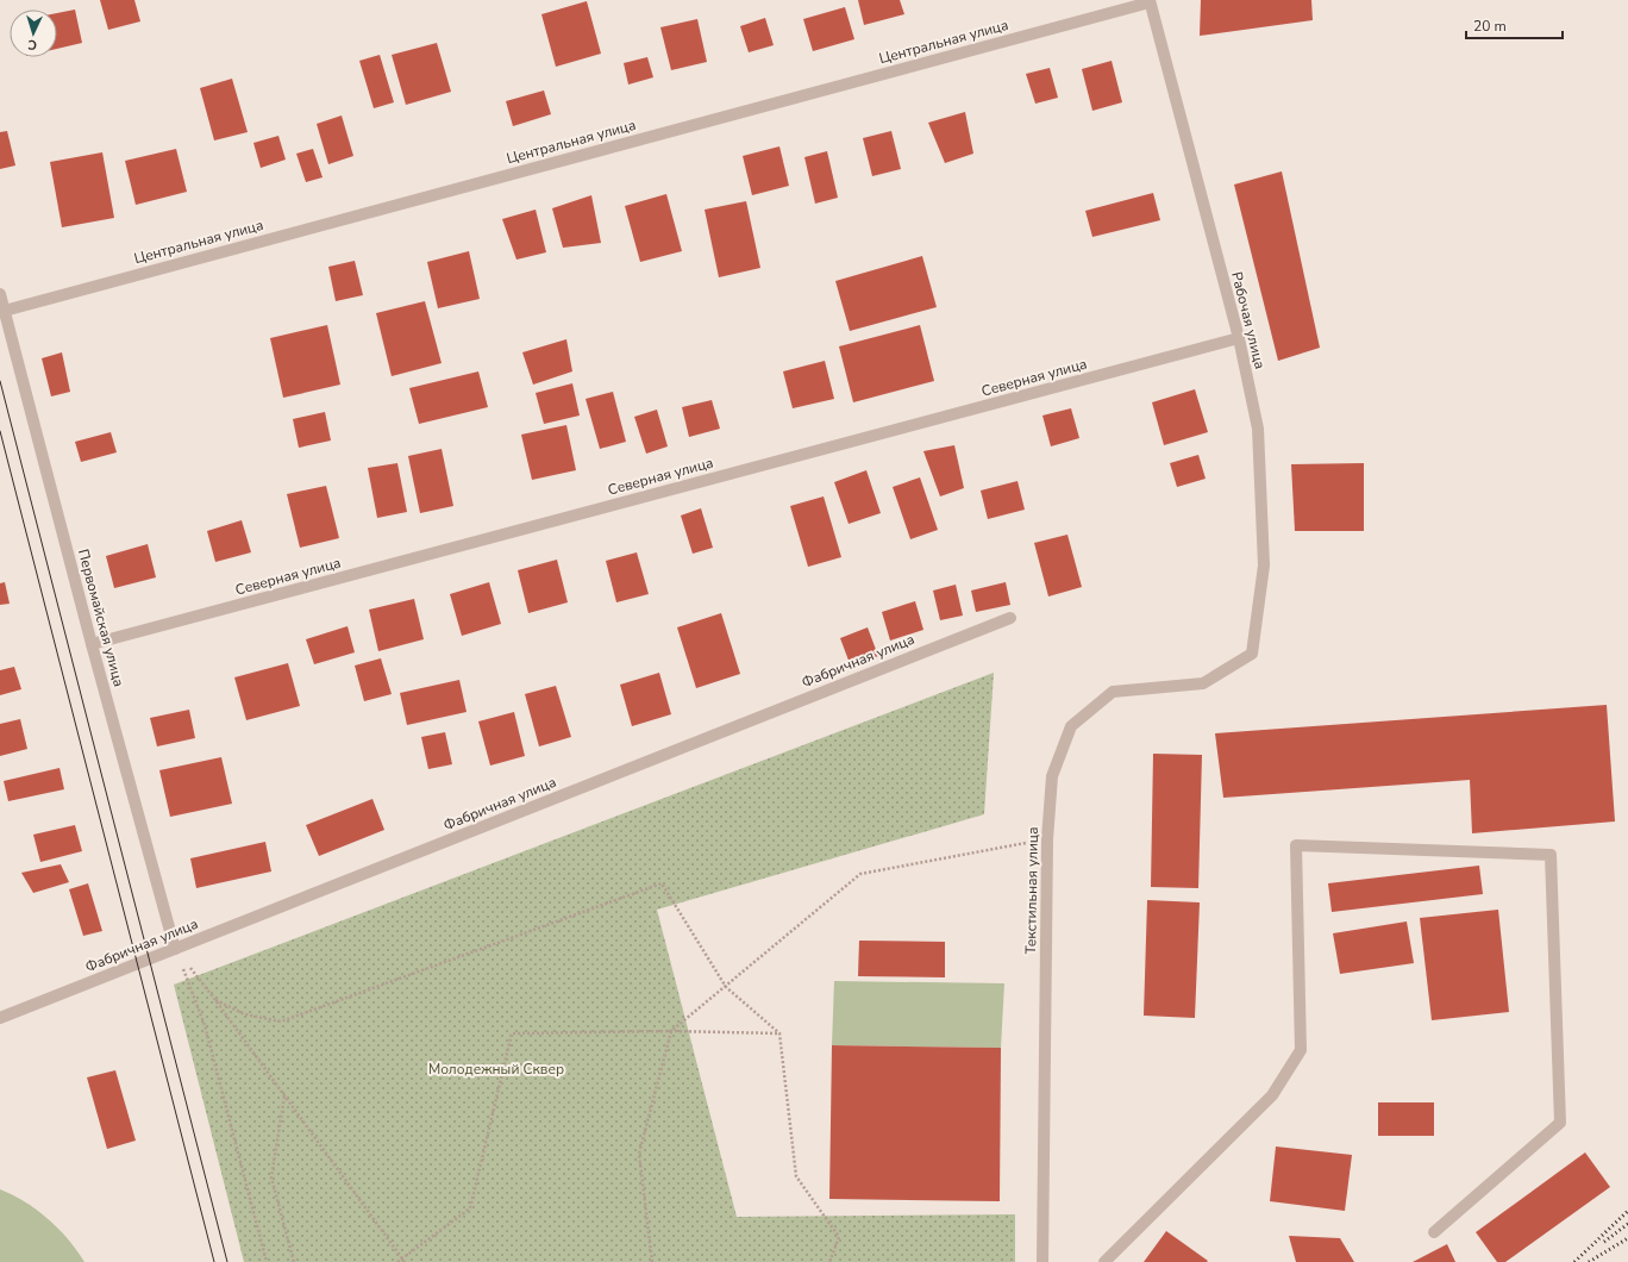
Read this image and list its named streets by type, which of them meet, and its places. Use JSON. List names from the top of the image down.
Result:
{
  "streets": {
    "street": [
      "Центральная улица",
      "Рабочая улица",
      "Северная улица",
      "Первомайская улица",
      "Фабричная улица",
      "Текстильная улица"
    ]
  },
  "crossings": [
    ["Центральная улица", "Рабочая улица"],
    ["Центральная улица", "Первомайская улица"],
    ["Рабочая улица", "Северная улица"],
    ["Рабочая улица", "Текстильная улица"],
    ["Северная улица", "Первомайская улица"],
    ["Первомайская улица", "Фабричная улица"]
  ],
  "parks": ["Молодежный Сквер"],
  "scale_bar": "20 m",
  "north": "bottom"
}
